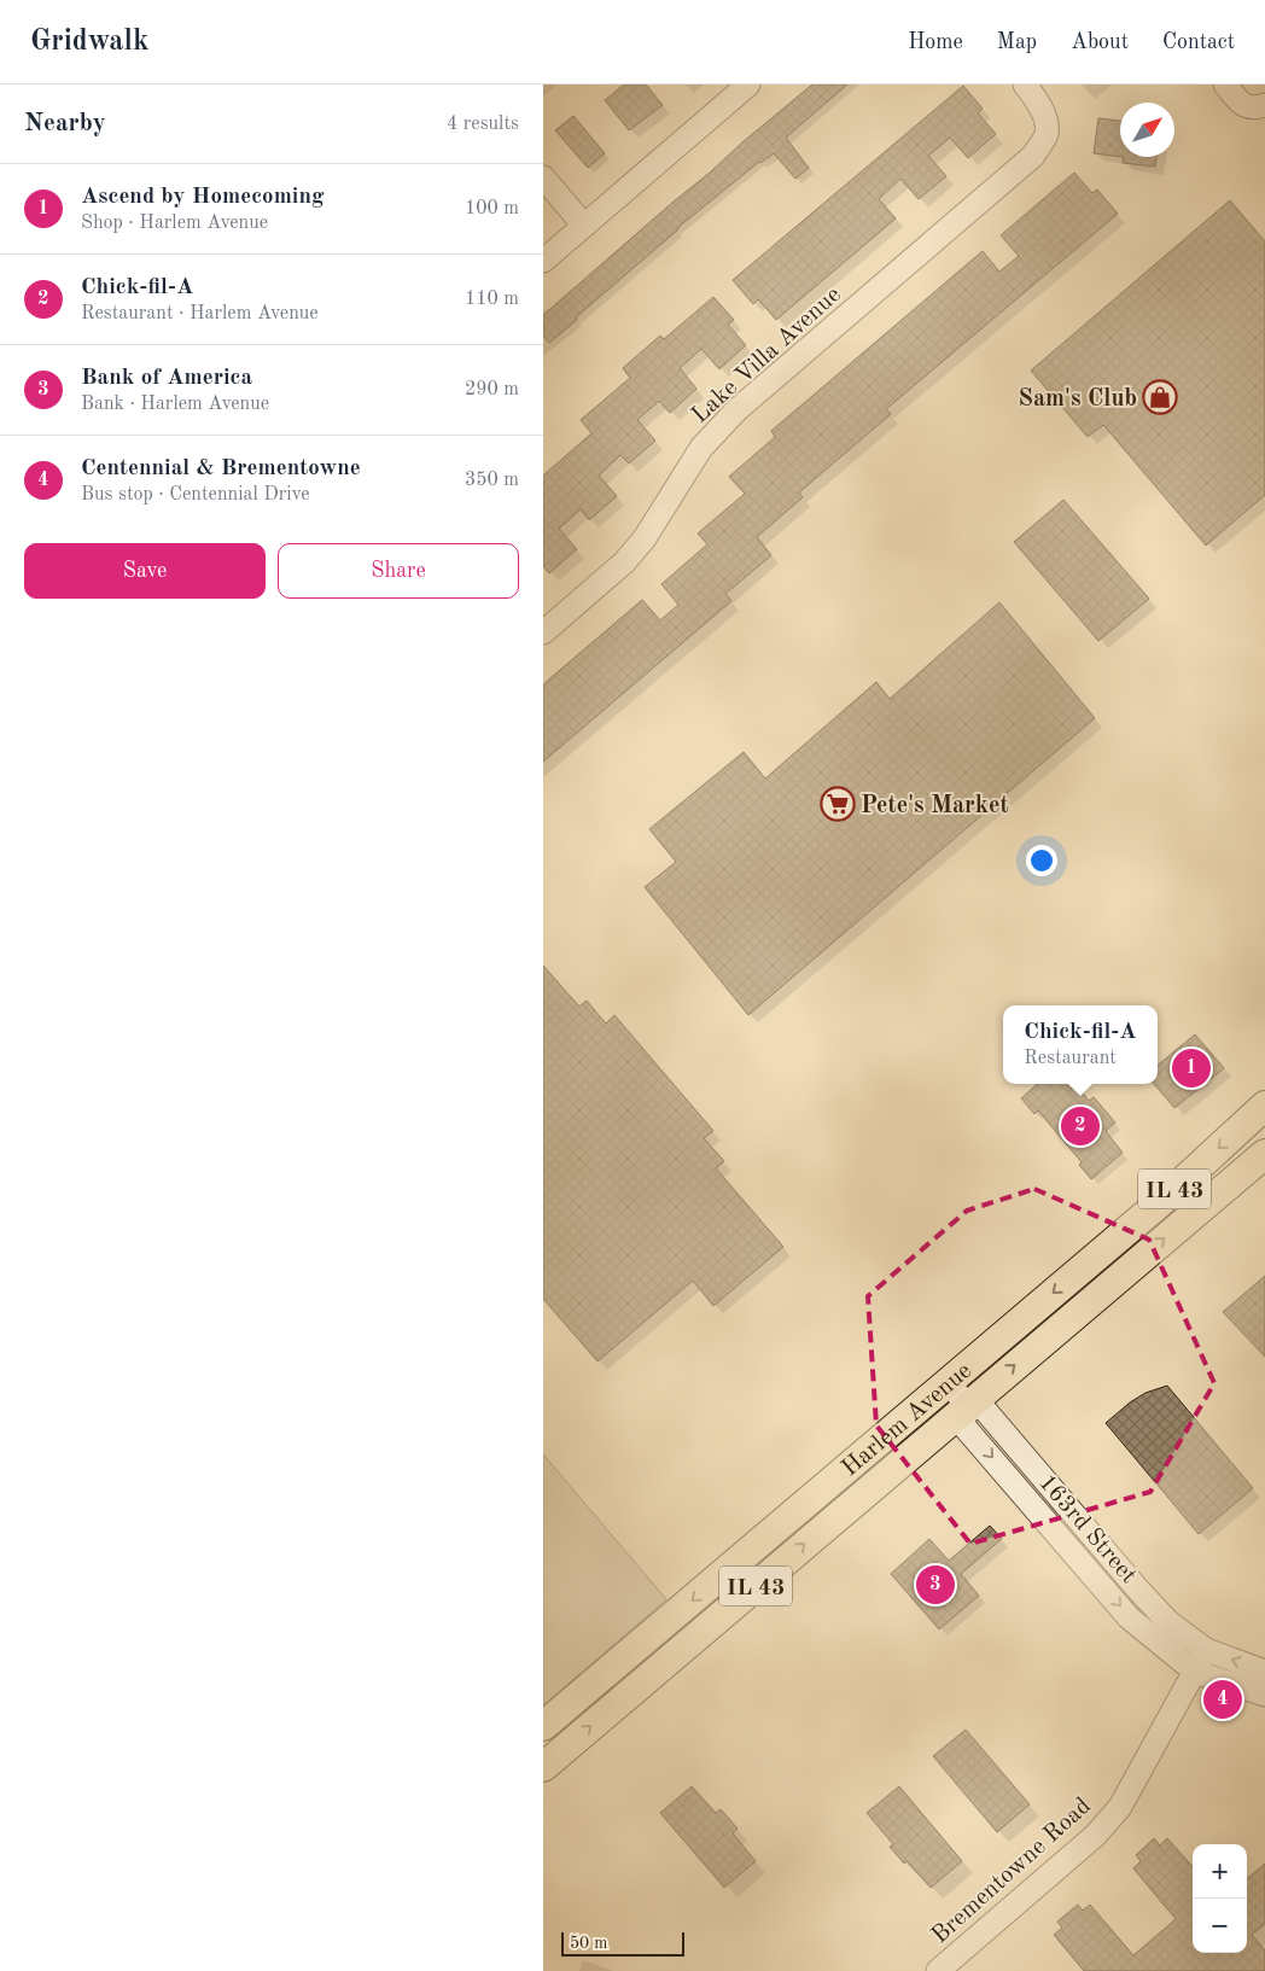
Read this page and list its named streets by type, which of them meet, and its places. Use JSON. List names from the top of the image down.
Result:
{
  "streets": {
    "main road": ["IL 43", "Harlem Avenue"],
    "street": ["Lake Villa Avenue", "163rd Street", "Brementowne Road"]
  },
  "crossings": [
    ["Harlem Avenue", "163rd Street"],
    ["163rd Street", "Brementowne Road"]
  ],
  "places": {
    "shop": ["Sam's Club"],
    "supermarket": ["Pete's Market"]
  },
  "scale_bar": "50 m",
  "north": "top right",
  "page": {
    "header": "Gridwalk",
    "nav": [
      "Home",
      "Map",
      "About",
      "Contact"
    ],
    "heading": ["Nearby", "4 results"],
    "list": [
      {
        "mark": "1",
        "name": "Ascend by Homecoming",
        "note": "Shop · Harlem Avenue",
        "value": "100 m"
      },
      {
        "mark": "2",
        "name": "Chick-fil-A",
        "note": "Restaurant · Harlem Avenue",
        "value": "110 m"
      },
      {
        "mark": "3",
        "name": "Bank of America",
        "note": "Bank · Harlem Avenue",
        "value": "290 m"
      },
      {
        "mark": "4",
        "name": "Centennial & Brementowne",
        "note": "Bus stop · Centennial Drive",
        "value": "350 m"
      }
    ],
    "buttons": ["Save", "Share"],
    "popup": ["Chick-fil-A", "Restaurant"],
    "pins": [
      "1",
      "2",
      "3",
      "4"
    ],
    "map_buttons": ["+", "−"],
    "scale": "50 m"
  }
}
